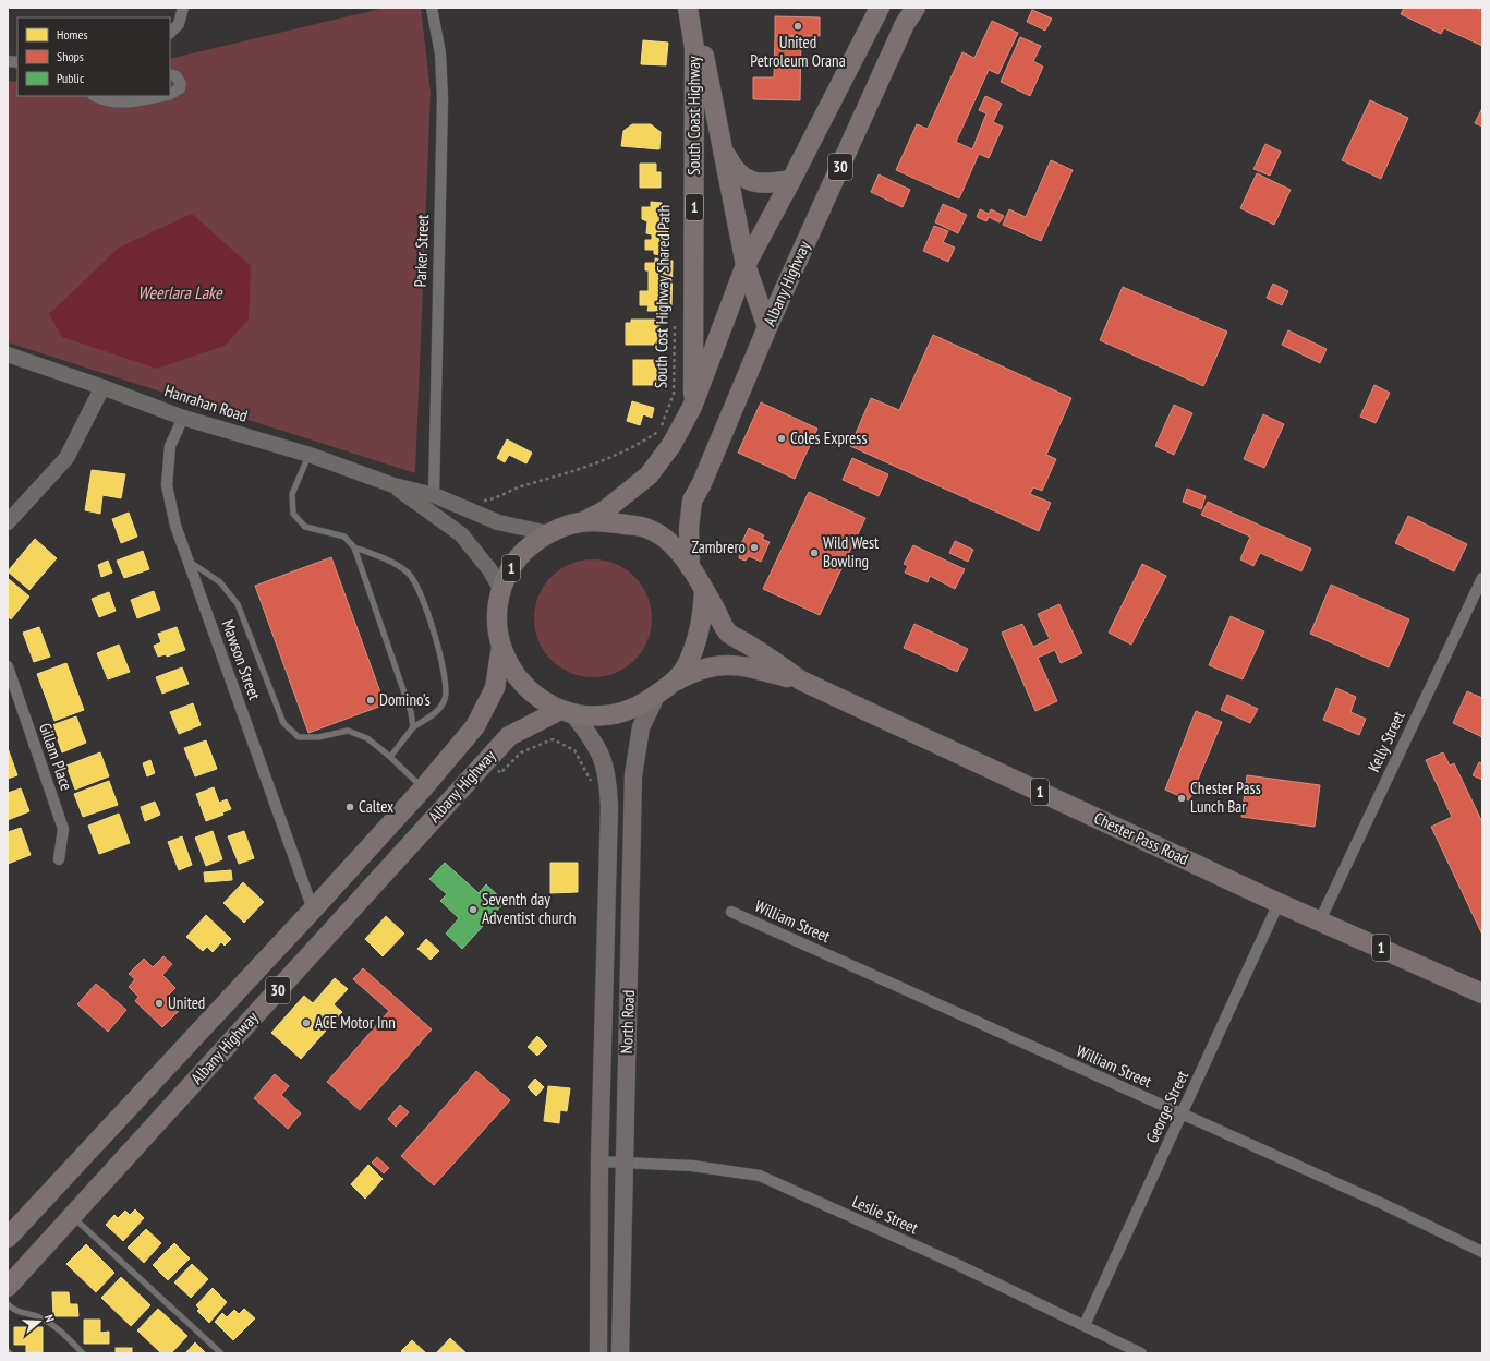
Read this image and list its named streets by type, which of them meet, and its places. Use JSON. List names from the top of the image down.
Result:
{
  "streets": {
    "highway": [
      "South Coast Highway",
      "30",
      "1",
      "Albany Highway",
      "Chester Pass Road"
    ],
    "main road": ["Hanrahan Road", "North Road"],
    "street": [
      "Parker Street",
      "Mawson Street",
      "Kelly Street",
      "Gillam Place",
      "William Street",
      "George Street",
      "Leslie Street"
    ],
    "path": ["South Cost Highway Shared Path"]
  },
  "crossings": [
    ["South Coast Highway", "30"],
    ["South Coast Highway", "1"],
    ["South Coast Highway", "Albany Highway"],
    ["30", "1"],
    ["1", "Albany Highway"],
    ["1", "Hanrahan Road"],
    ["1", "Chester Pass Road"],
    ["1", "North Road"],
    ["Parker Street", "Hanrahan Road"],
    ["Albany Highway", "Mawson Street"],
    ["Albany Highway", "North Road"],
    ["Hanrahan Road", "Mawson Street"],
    ["Kelly Street", "Chester Pass Road"],
    ["Chester Pass Road", "North Road"],
    ["Chester Pass Road", "George Street"],
    ["William Street", "George Street"],
    ["North Road", "Leslie Street"],
    ["George Street", "Leslie Street"]
  ],
  "water": ["Weerlara Lake"],
  "places": [
    "United Petroleum Orana",
    "Coles Express",
    "Zambrero",
    "Wild West Bowling",
    "Domino's",
    "Chester Pass Lunch Bar",
    "Caltex",
    "Seventh day Adventist church",
    "United",
    "ACE Motor Inn"
  ],
  "legend": ["Homes", "Shops", "Public"],
  "north": "right"
}
